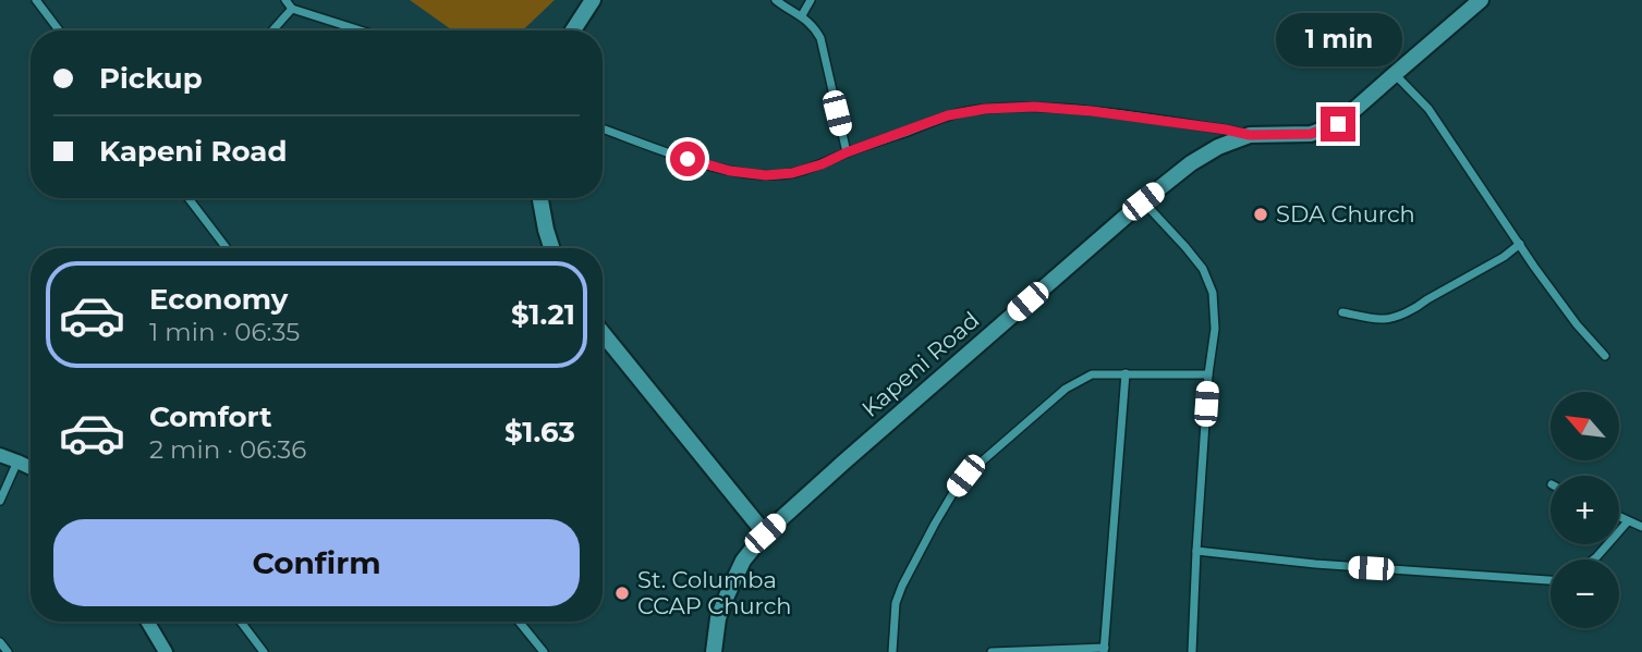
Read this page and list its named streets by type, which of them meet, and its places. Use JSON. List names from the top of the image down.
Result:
{
  "streets": {
    "main road": ["Kapeni Road"]
  },
  "places": ["SDA Church", "St. Columba CCAP Church"],
  "north": "top left",
  "page": {
    "bubble": "1 min",
    "banner": ["Pickup", "Kapeni Road"],
    "list": [
      {
        "name": "Economy",
        "note": "1 min · 06:35",
        "value": "$1.21"
      },
      {
        "name": "Comfort",
        "note": "2 min · 06:36",
        "value": "$1.63"
      }
    ],
    "map_buttons": ["+", "−"],
    "buttons": "Confirm"
  }
}
